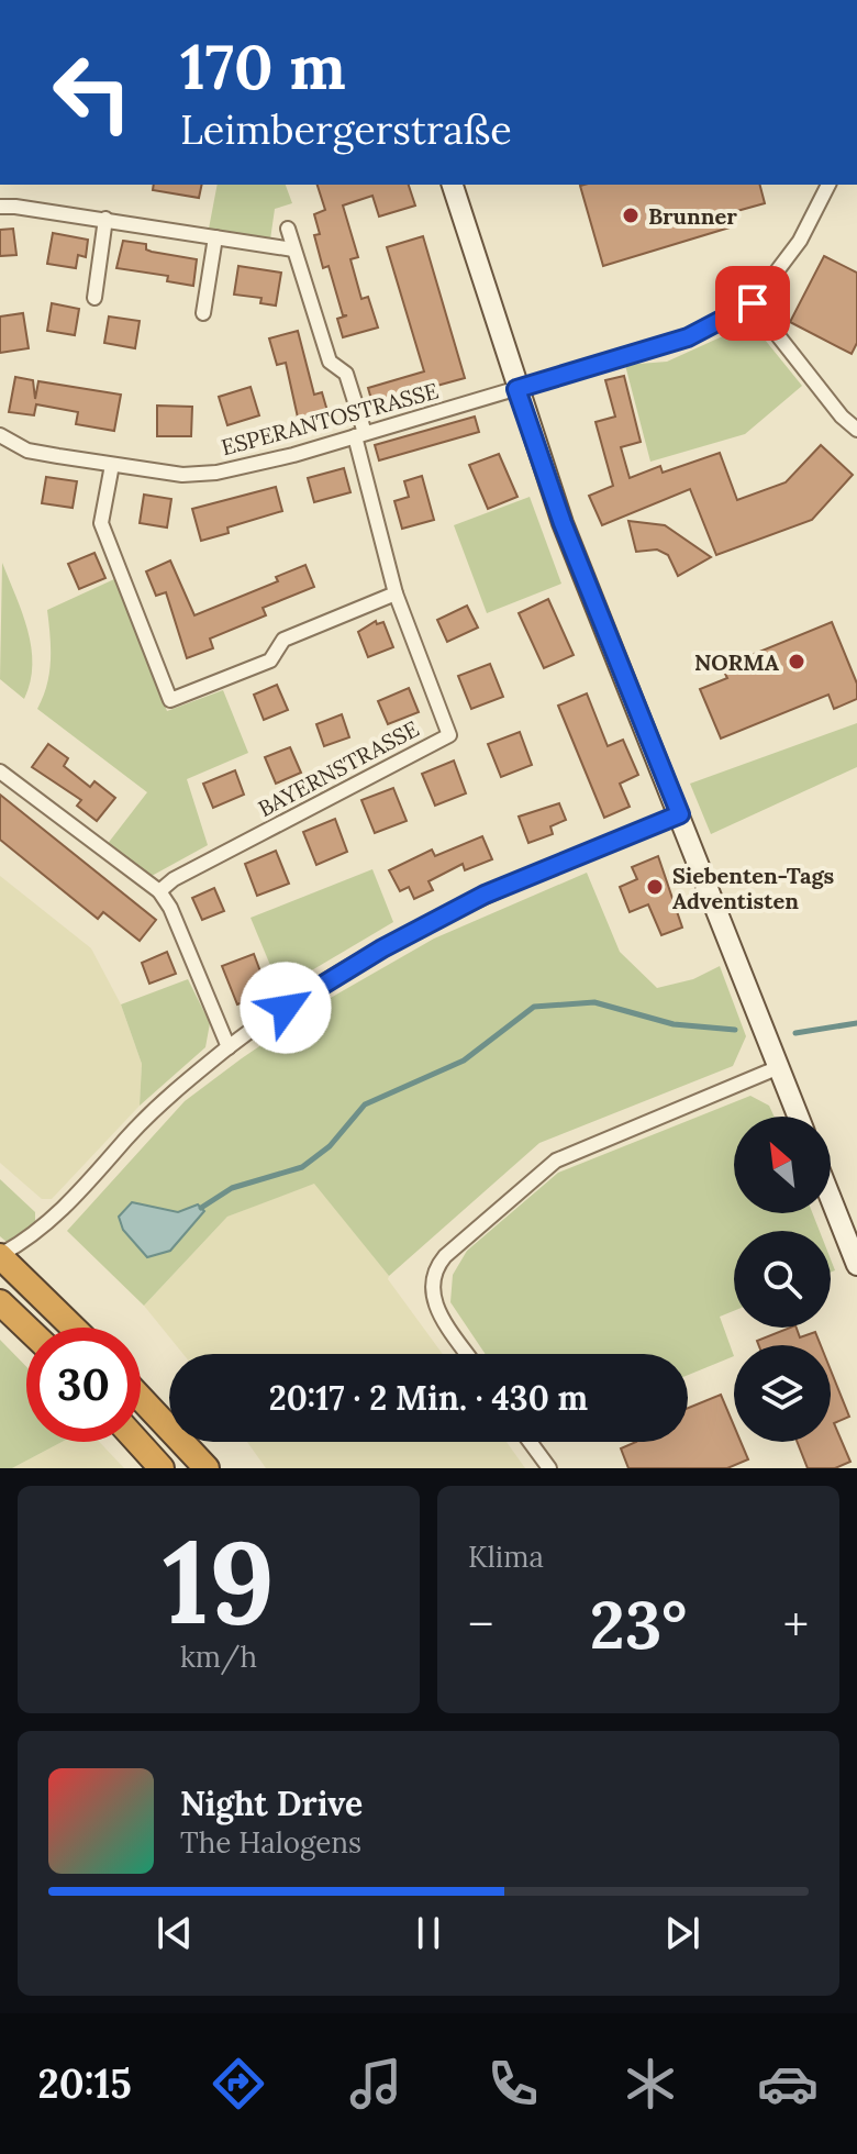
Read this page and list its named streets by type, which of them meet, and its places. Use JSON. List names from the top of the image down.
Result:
{
  "streets": {
    "street": ["ESPERANTOSTRASSE", "BAYERNSTRASSE"]
  },
  "crossings": [
    ["ESPERANTOSTRASSE", "BAYERNSTRASSE"]
  ],
  "places": ["Brunner", "NORMA", "Siebenten-Tags Adventisten"],
  "north": "top left",
  "page": {
    "turn": ["170 m", "Leimbergerstraße"],
    "limit": "30",
    "trip": "20:17 · 2 Min. · 430 m",
    "tile": [
      ["19", "km/h"],
      "Klima"
    ],
    "heat": ["−", "23°", "+"],
    "song": ["Night Drive", "The Halogens"],
    "tabs": "20:15"
  }
}
